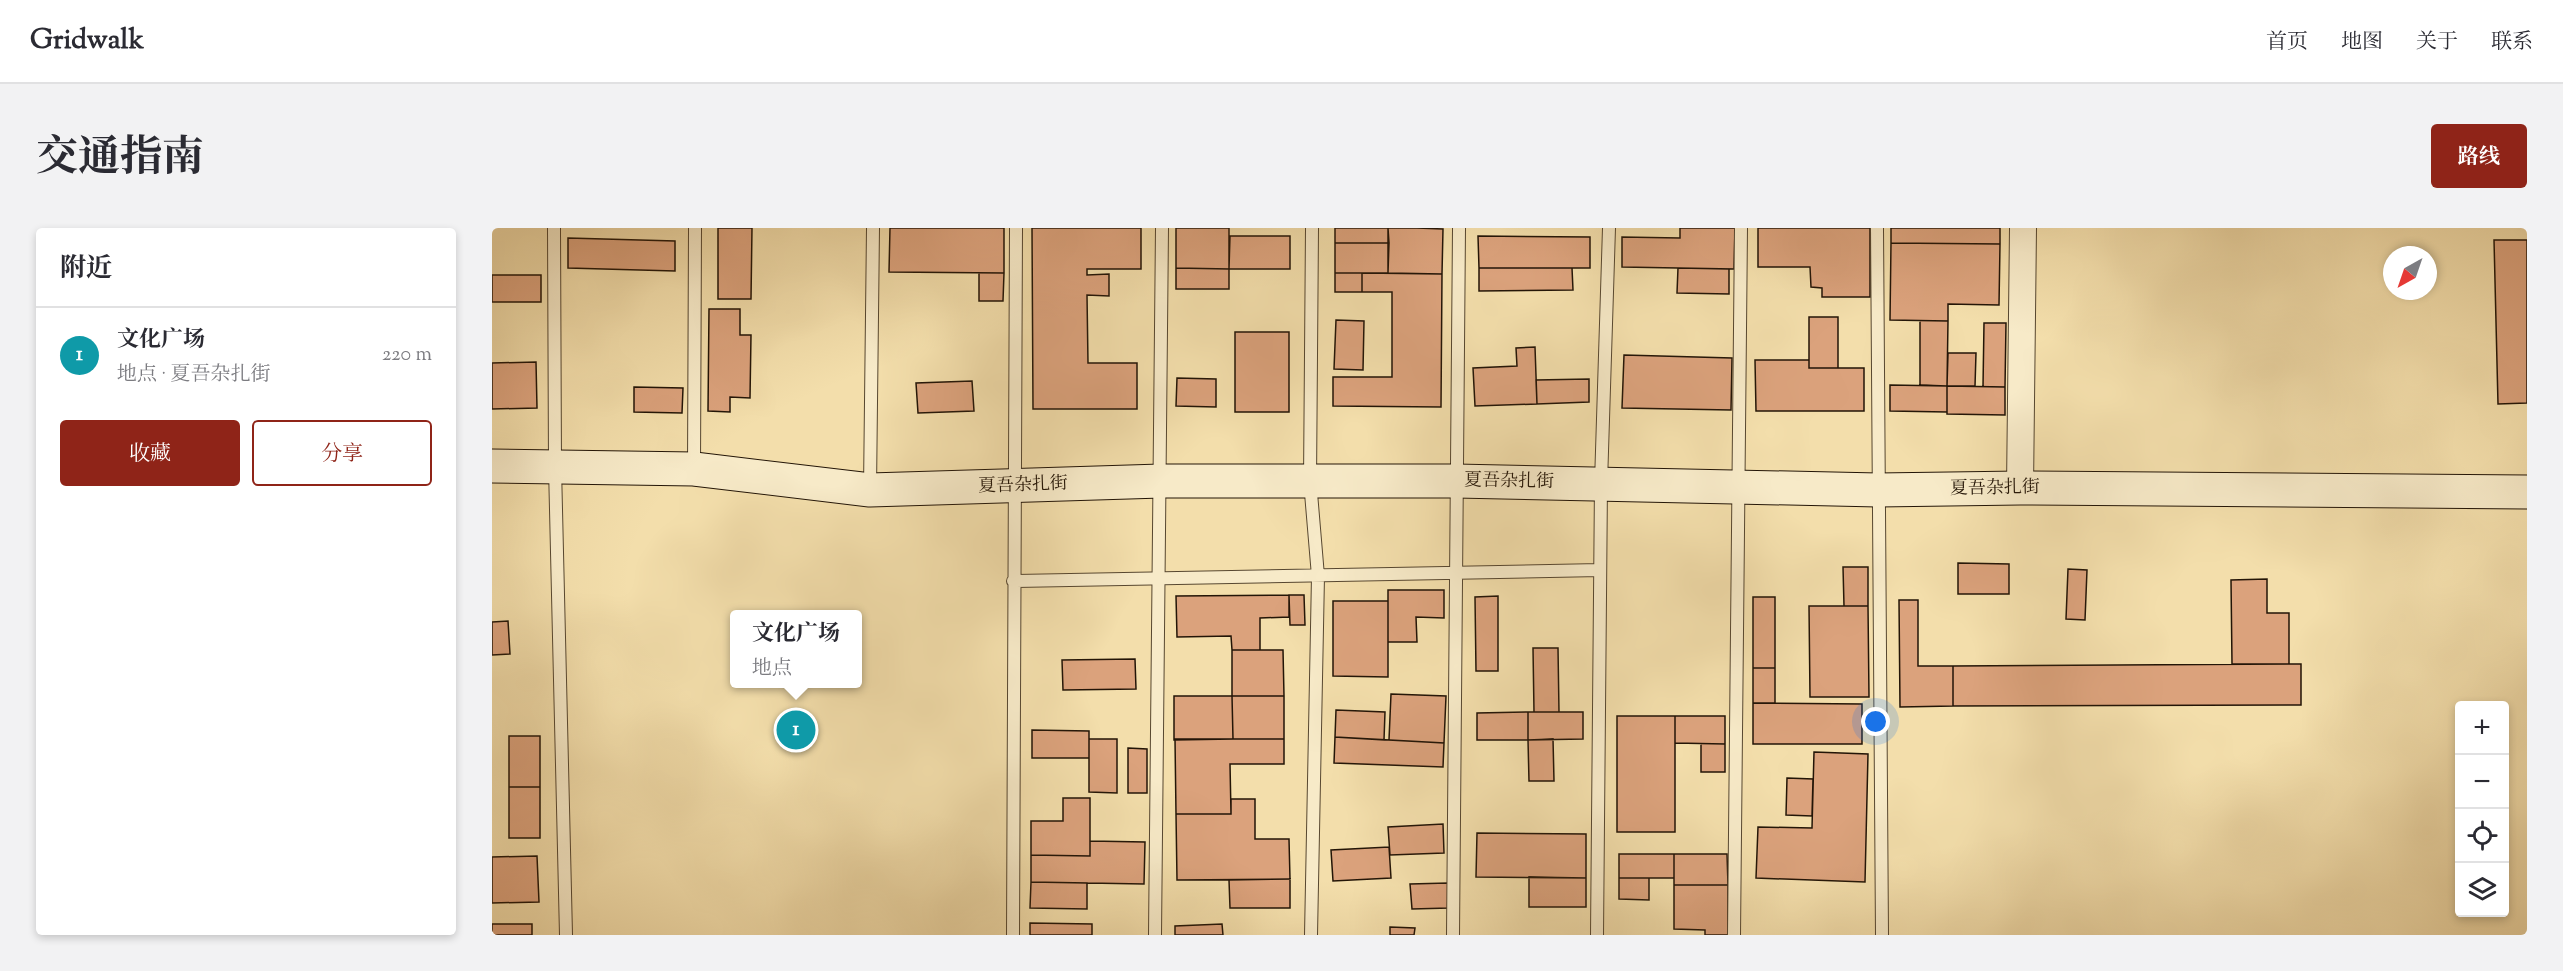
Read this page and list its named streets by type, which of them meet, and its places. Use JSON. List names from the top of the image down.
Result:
{
  "streets": {
    "main road": ["夏吾杂扎街"]
  },
  "north": "bottom left",
  "page": {
    "header": "Gridwalk",
    "nav": [
      "首页",
      "地图",
      "关于",
      "联系"
    ],
    "title": "交通指南",
    "buttons": [
      "路线",
      ["收藏", "分享"]
    ],
    "heading": "附近",
    "list": [
      {
        "mark": "1",
        "name": "文化广场",
        "note": "地点 · 夏吾杂扎街",
        "value": "220 m"
      }
    ],
    "popup": ["文化广场", "地点"],
    "map_buttons": ["+", "−"],
    "pins": "1"
  }
}
